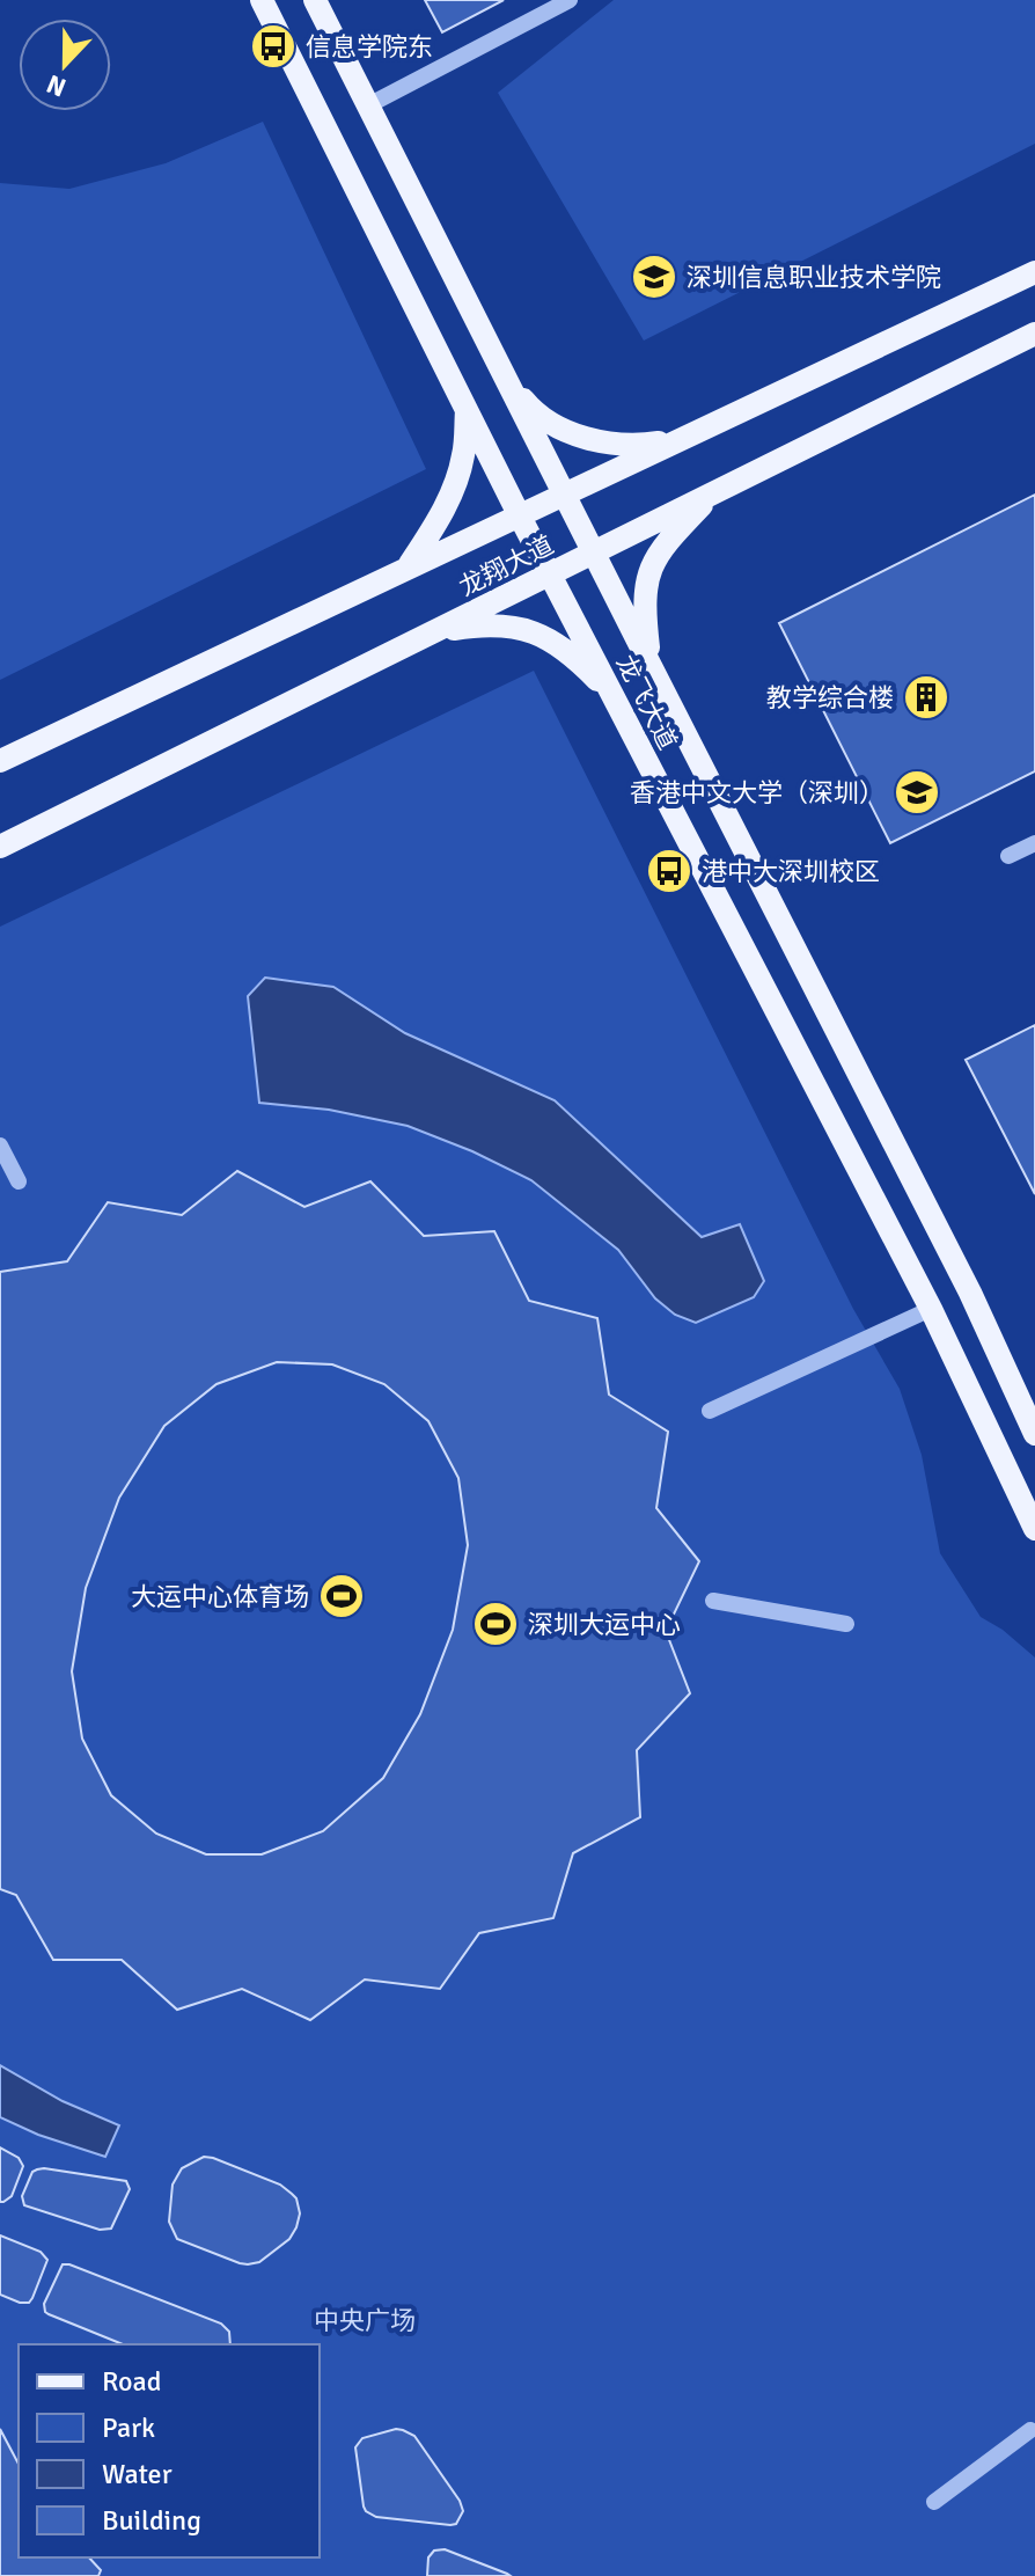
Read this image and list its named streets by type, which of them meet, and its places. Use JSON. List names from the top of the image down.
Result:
{
  "streets": {
    "main road": ["龙翔大道", "龙飞大道"]
  },
  "crossings": [
    ["龙翔大道", "龙飞大道"]
  ],
  "parks": ["中央广场"],
  "places": {
    "bus stop": ["信息学院东", "港中大深圳校区"],
    "school or university": ["深圳信息职业技术学院", "香港中文大学（深圳）"],
    "building": ["教学综合楼"],
    "sports": ["大运中心体育场", "深圳大运中心"]
  },
  "legend": [
    "Road",
    "Park",
    "Water",
    "Building"
  ],
  "north": "bottom"
}
